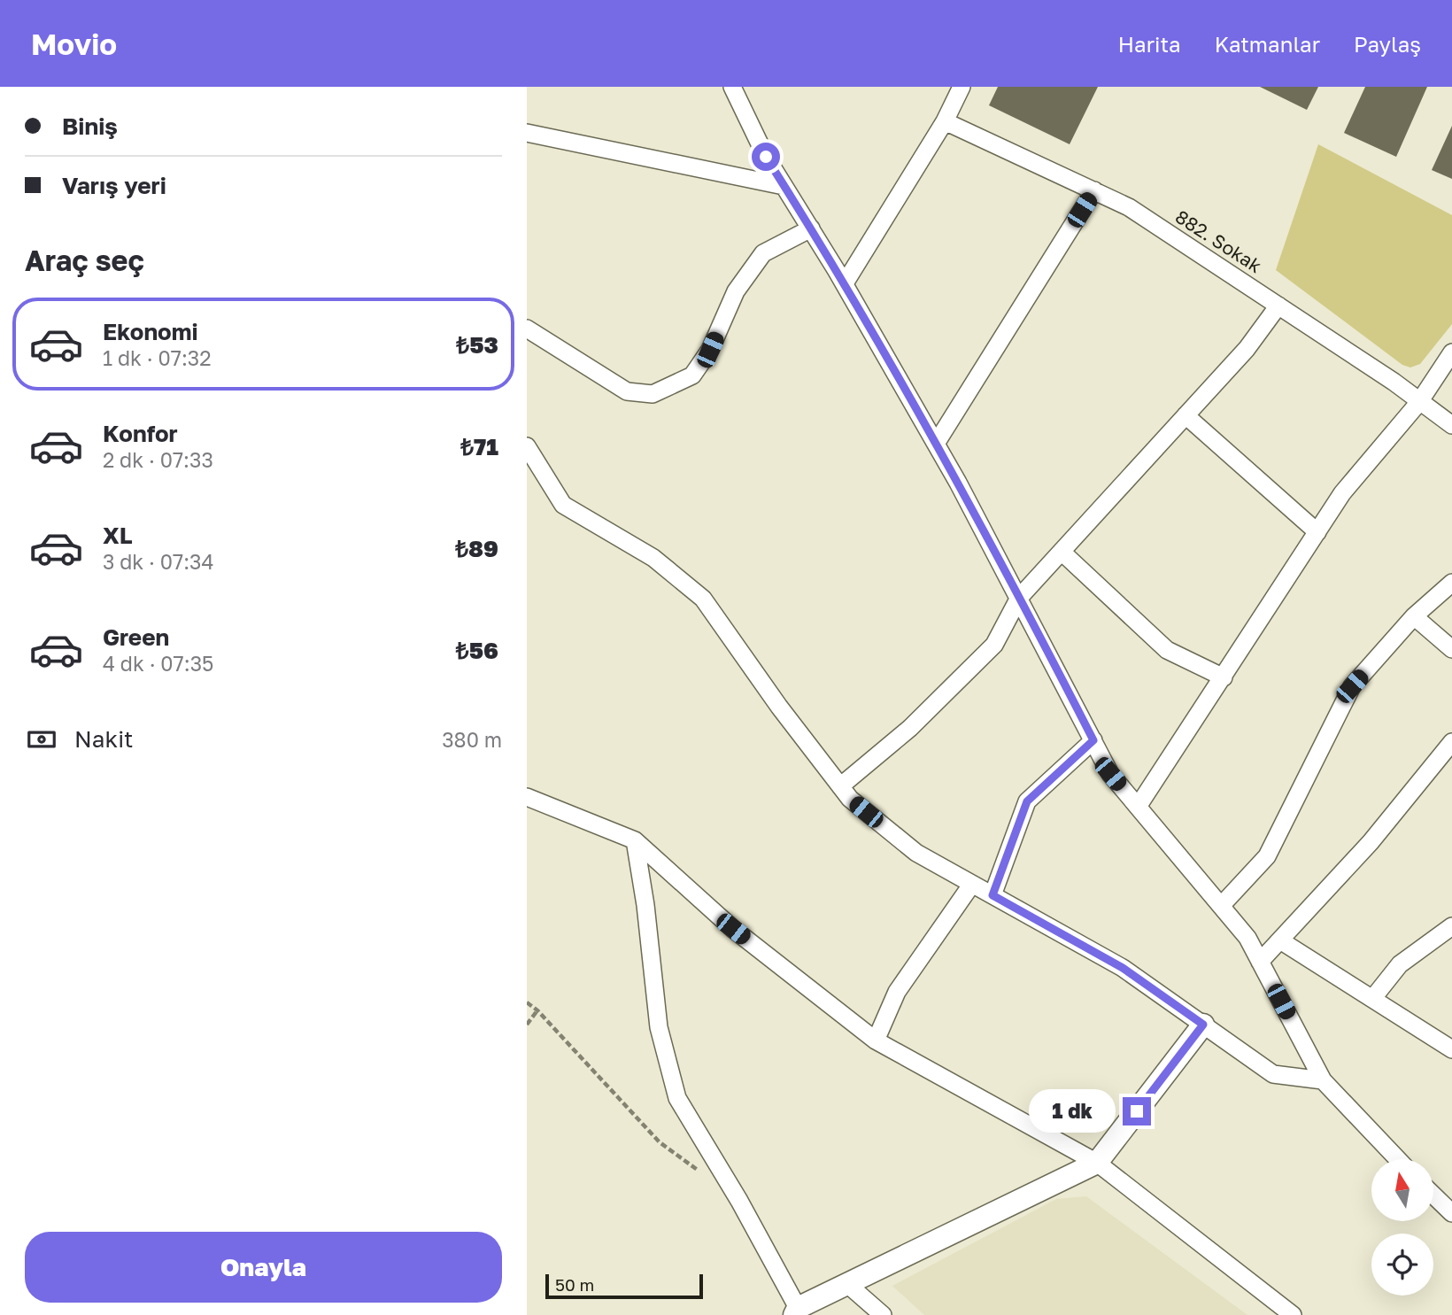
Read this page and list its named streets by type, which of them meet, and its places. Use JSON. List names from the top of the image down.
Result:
{
  "streets": {
    "street": ["882. Sokak"]
  },
  "scale_bar": "50 m",
  "north": "top",
  "page": {
    "header": "Movio",
    "nav": ["Harita", "Katmanlar", "Paylaş"],
    "banner": ["Biniş", "Varış yeri"],
    "heading": "Araç seç",
    "list": [
      {
        "name": "Ekonomi",
        "note": "1 dk · 07:32",
        "value": "₺53"
      },
      {
        "name": "Konfor",
        "note": "2 dk · 07:33",
        "value": "₺71"
      },
      {
        "name": "XL",
        "note": "3 dk · 07:34",
        "value": "₺89"
      },
      {
        "name": "Green",
        "note": "4 dk · 07:35",
        "value": "₺56"
      }
    ],
    "pay": ["Nakit", "380 m"],
    "bubble": "1 dk",
    "buttons": "Onayla",
    "scale": "50 m"
  }
}
